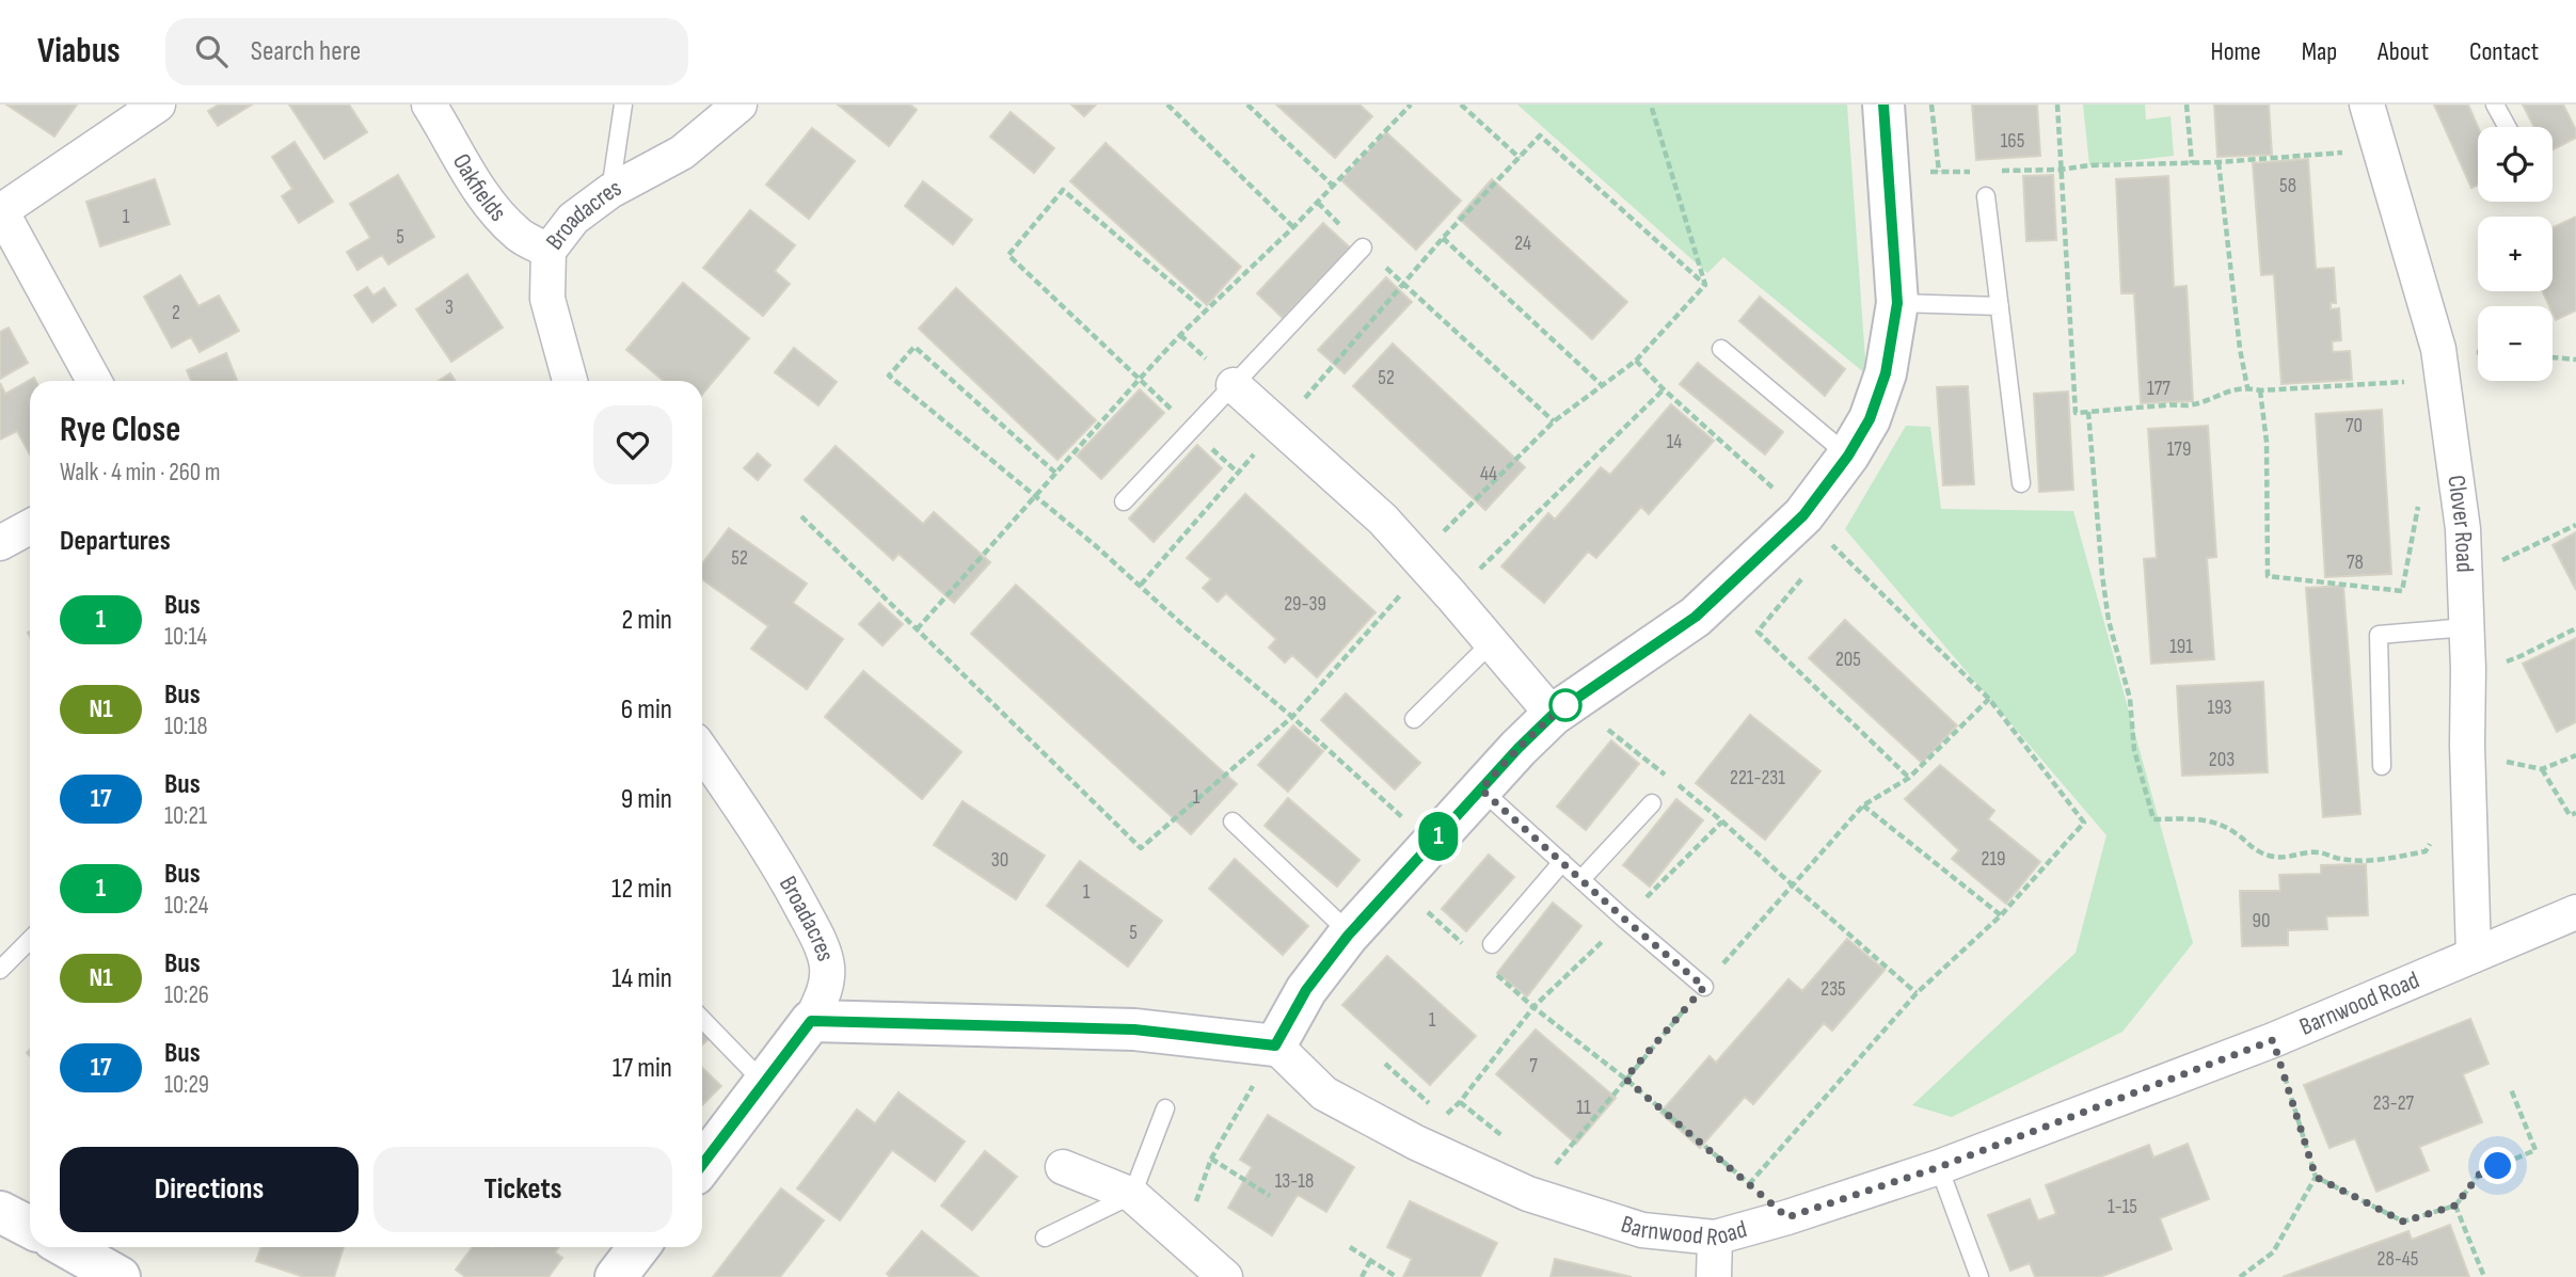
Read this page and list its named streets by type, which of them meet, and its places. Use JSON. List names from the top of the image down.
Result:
{
  "streets": {
    "street": [
      "Oakfields",
      "Broadacres",
      "Clover Road",
      "Barnwood Road"
    ]
  },
  "crossings": [
    ["Oakfields", "Broadacres"],
    ["Clover Road", "Barnwood Road"]
  ],
  "lines": ["bus line 1"],
  "house_numbers": [
    "165",
    "58",
    "1",
    "5",
    "24",
    "3",
    "2",
    "52",
    "177",
    "70",
    "14",
    "179",
    "44",
    "52",
    "78",
    "29-39",
    "191",
    "205",
    "193",
    "203",
    "221-231",
    "1",
    "219",
    "30",
    "1",
    "90",
    "5",
    "235",
    "1",
    "7",
    "23-27",
    "11",
    "13-18",
    "1-15",
    "28-45"
  ],
  "page": {
    "header": "Viabus",
    "search": "Search here",
    "nav": [
      "Home",
      "Map",
      "About",
      "Contact"
    ],
    "on_map": "1",
    "map_buttons": ["+", "−"],
    "heading": [
      ["Rye Close", "Walk · 4 min · 260 m"],
      "Departures"
    ],
    "list": [
      {
        "mark": "1",
        "name": "Bus",
        "note": "10:14",
        "value": "2 min"
      },
      {
        "mark": "N1",
        "name": "Bus",
        "note": "10:18",
        "value": "6 min"
      },
      {
        "mark": "17",
        "name": "Bus",
        "note": "10:21",
        "value": "9 min"
      },
      {
        "mark": "1",
        "name": "Bus",
        "note": "10:24",
        "value": "12 min"
      },
      {
        "mark": "N1",
        "name": "Bus",
        "note": "10:26",
        "value": "14 min"
      },
      {
        "mark": "17",
        "name": "Bus",
        "note": "10:29",
        "value": "17 min"
      }
    ],
    "buttons": ["Directions", "Tickets"]
  }
}
